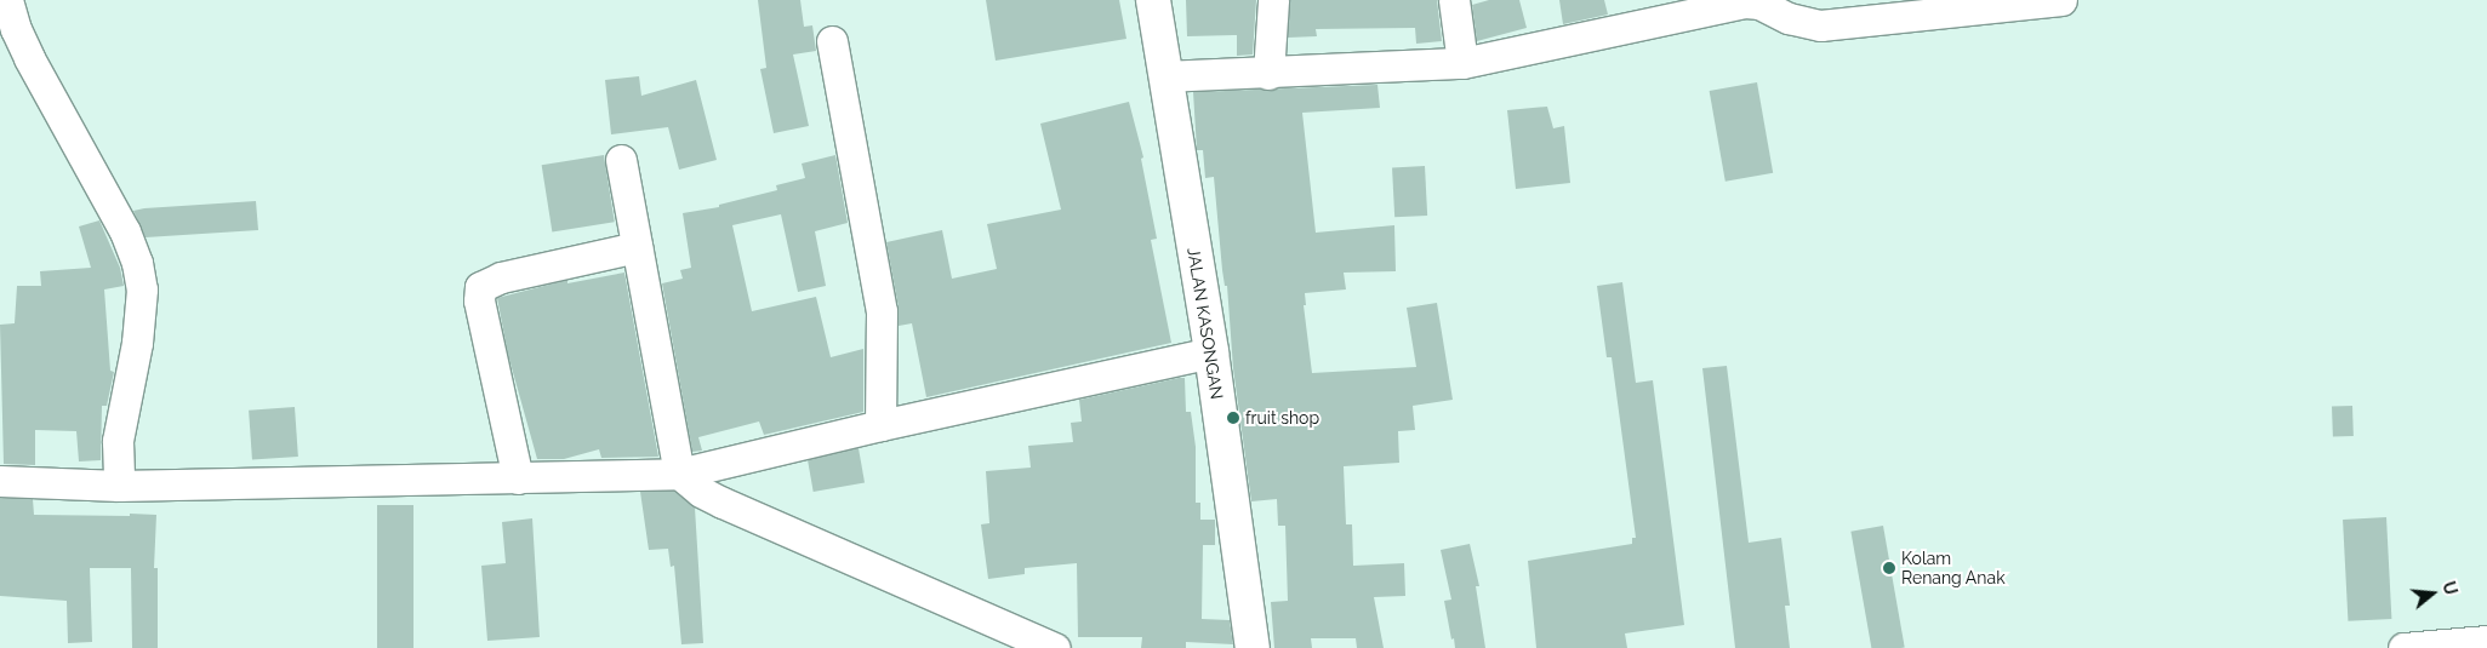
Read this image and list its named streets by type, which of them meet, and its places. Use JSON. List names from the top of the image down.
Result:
{
  "streets": {
    "main road": ["JALAN KASONGAN"]
  },
  "places": ["fruit shop", "Kolam Renang Anak"],
  "north": "right"
}
